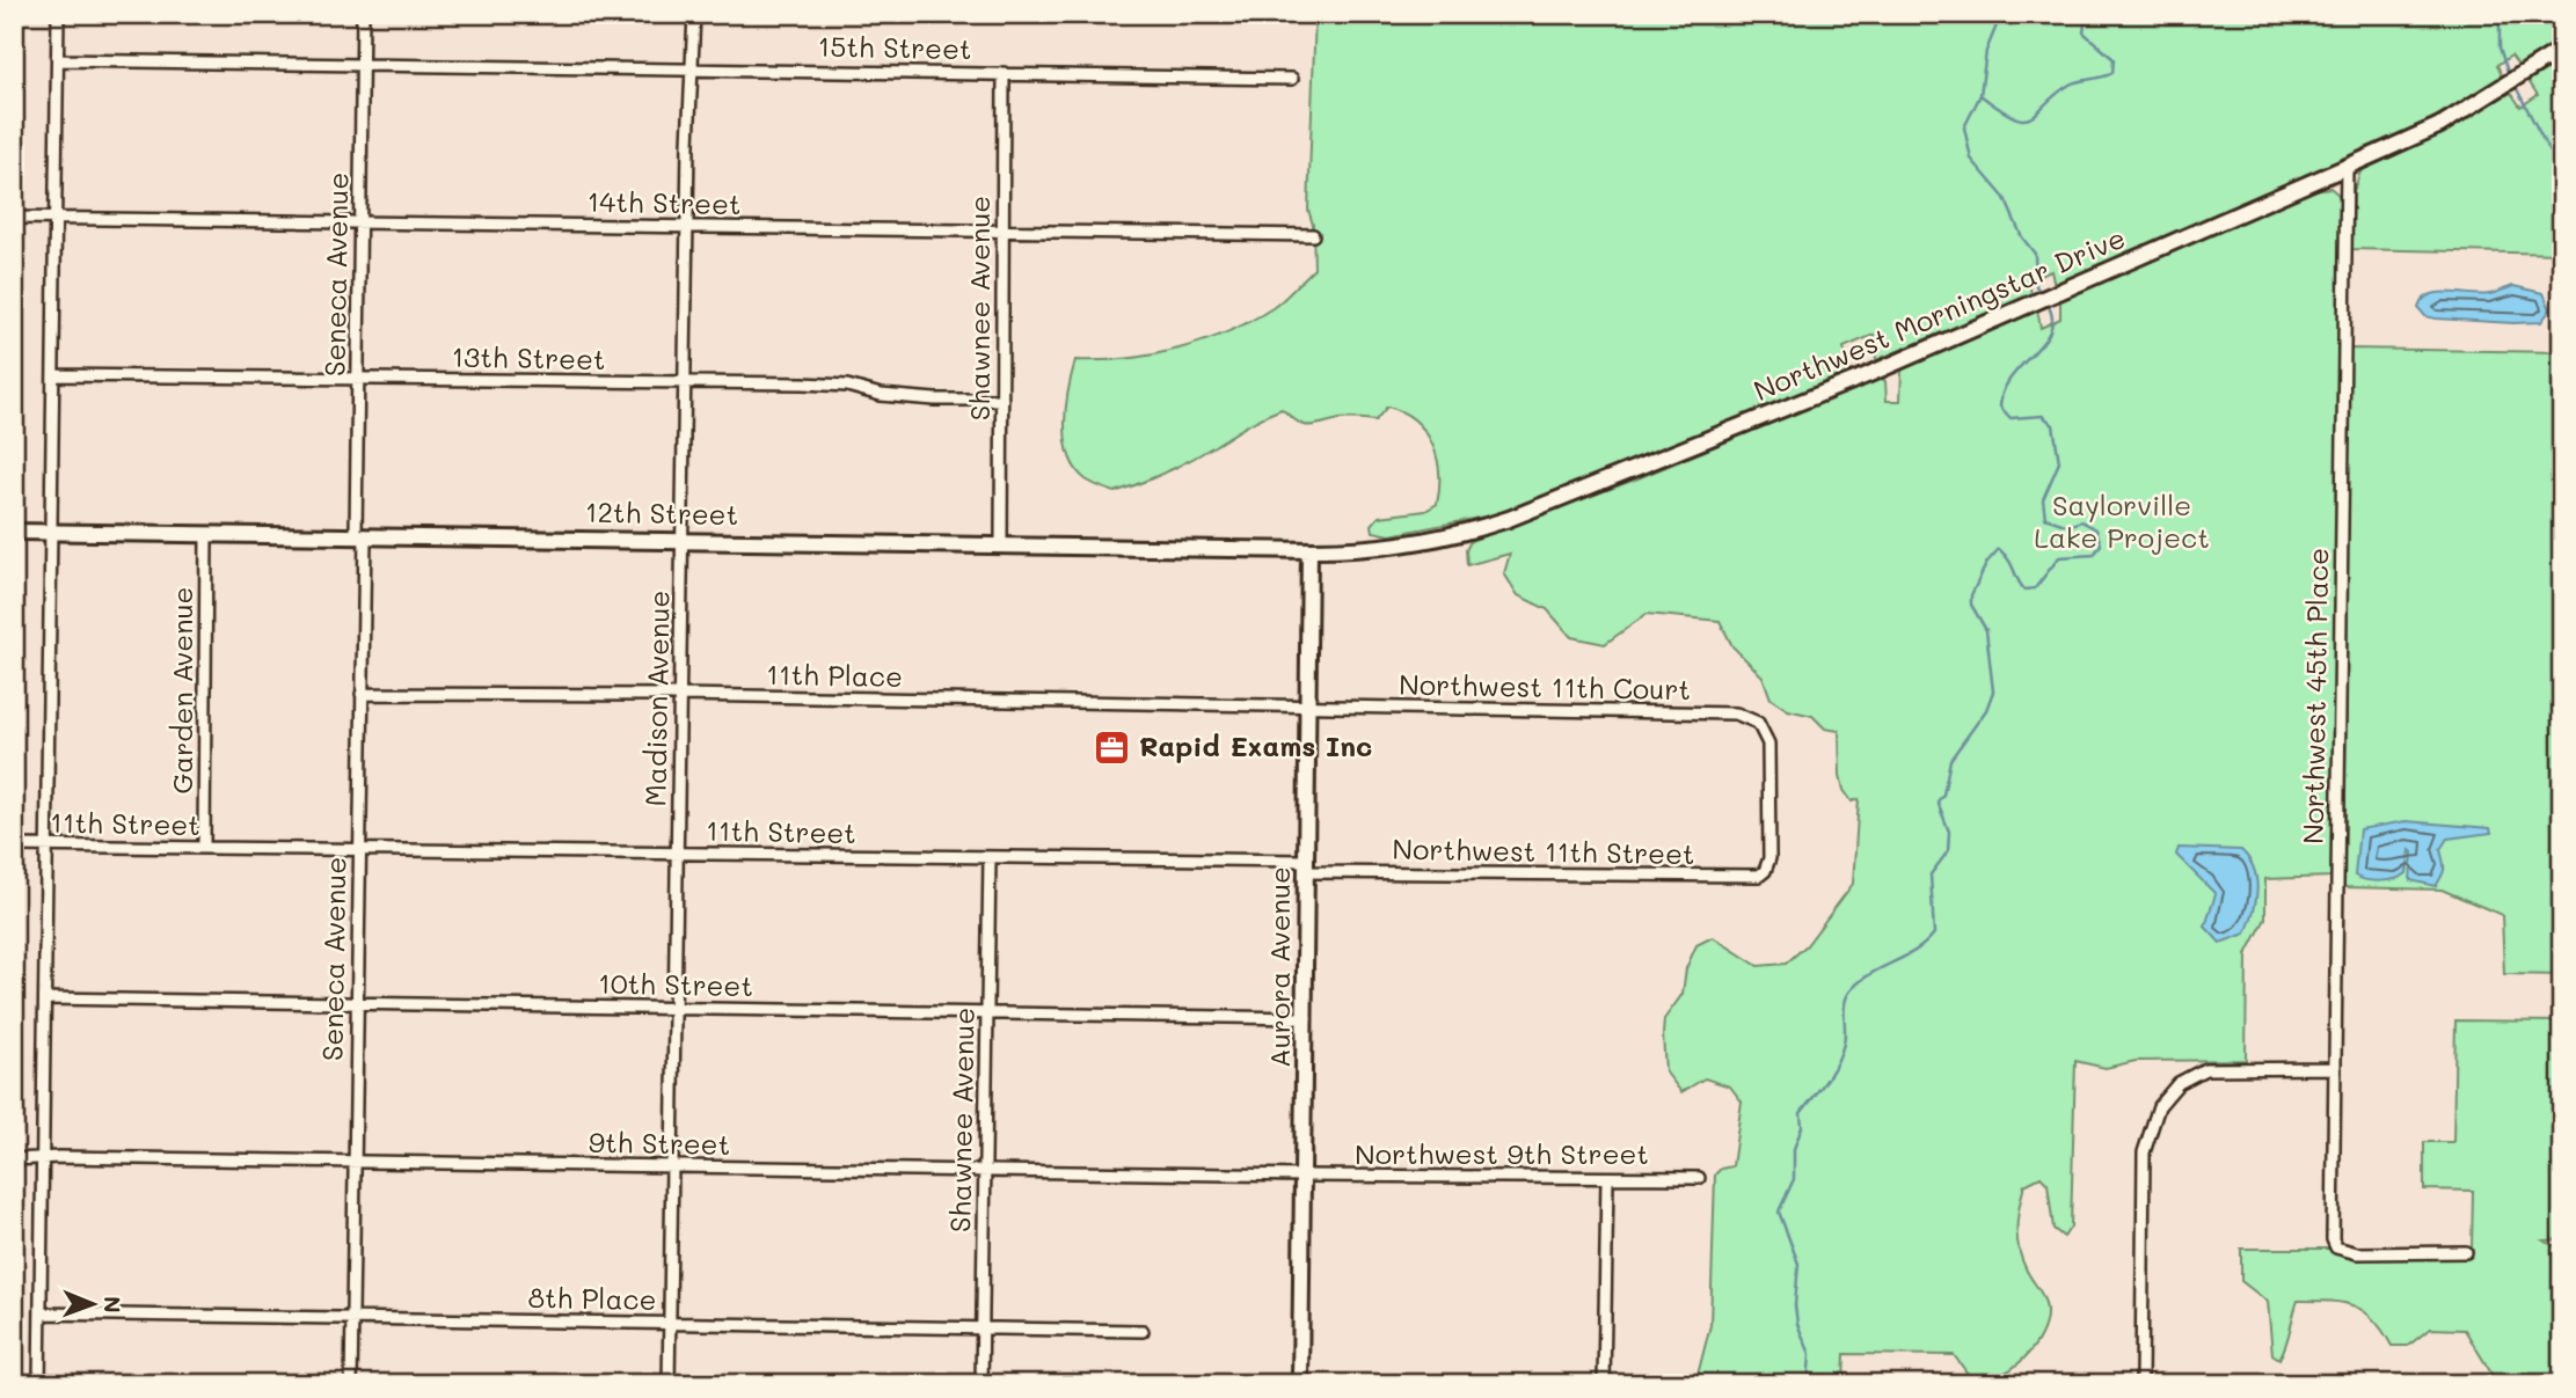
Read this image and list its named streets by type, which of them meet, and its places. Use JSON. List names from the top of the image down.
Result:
{
  "streets": {
    "main road": ["Northwest Morningstar Drive", "12th Street", "Aurora Avenue"],
    "street": [
      "15th Street",
      "14th Street",
      "Seneca Avenue",
      "Shawnee Avenue",
      "13th Street",
      "11th Place",
      "Northwest 11th Court",
      "Garden Avenue",
      "Northwest 45th Place",
      "Madison Avenue",
      "11th Street",
      "Northwest 11th Street",
      "10th Street",
      "9th Street",
      "Northwest 9th Street",
      "8th Place"
    ]
  },
  "crossings": [
    ["15th Street", "Seneca Avenue"],
    ["15th Street", "Shawnee Avenue"],
    ["15th Street", "Madison Avenue"],
    ["14th Street", "Seneca Avenue"],
    ["14th Street", "Shawnee Avenue"],
    ["14th Street", "Madison Avenue"],
    ["Seneca Avenue", "13th Street"],
    ["Seneca Avenue", "12th Street"],
    ["Seneca Avenue", "11th Place"],
    ["Seneca Avenue", "11th Street"],
    ["Seneca Avenue", "10th Street"],
    ["Seneca Avenue", "9th Street"],
    ["Seneca Avenue", "8th Place"],
    ["Shawnee Avenue", "13th Street"],
    ["Shawnee Avenue", "12th Street"],
    ["Shawnee Avenue", "11th Street"],
    ["Shawnee Avenue", "10th Street"],
    ["Shawnee Avenue", "9th Street"],
    ["Shawnee Avenue", "8th Place"],
    ["Northwest Morningstar Drive", "12th Street"],
    ["Northwest Morningstar Drive", "Northwest 45th Place"],
    ["Northwest Morningstar Drive", "Aurora Avenue"],
    ["13th Street", "Madison Avenue"],
    ["12th Street", "Garden Avenue"],
    ["12th Street", "Madison Avenue"],
    ["12th Street", "Aurora Avenue"],
    ["11th Place", "Northwest 11th Court"],
    ["11th Place", "Madison Avenue"],
    ["11th Place", "Aurora Avenue"],
    ["Northwest 11th Court", "Northwest 11th Street"],
    ["Northwest 11th Court", "Aurora Avenue"],
    ["Garden Avenue", "11th Street"],
    ["Madison Avenue", "11th Street"],
    ["Madison Avenue", "10th Street"],
    ["Madison Avenue", "9th Street"],
    ["Madison Avenue", "8th Place"],
    ["11th Street", "Northwest 11th Street"],
    ["11th Street", "Aurora Avenue"],
    ["Northwest 11th Street", "Aurora Avenue"],
    ["Aurora Avenue", "10th Street"],
    ["Aurora Avenue", "9th Street"],
    ["Aurora Avenue", "Northwest 9th Street"],
    ["9th Street", "Northwest 9th Street"]
  ],
  "parks": ["Saylorville Lake Project"],
  "places": {
    "office": ["Rapid Exams Inc"]
  },
  "north": "right"
}
